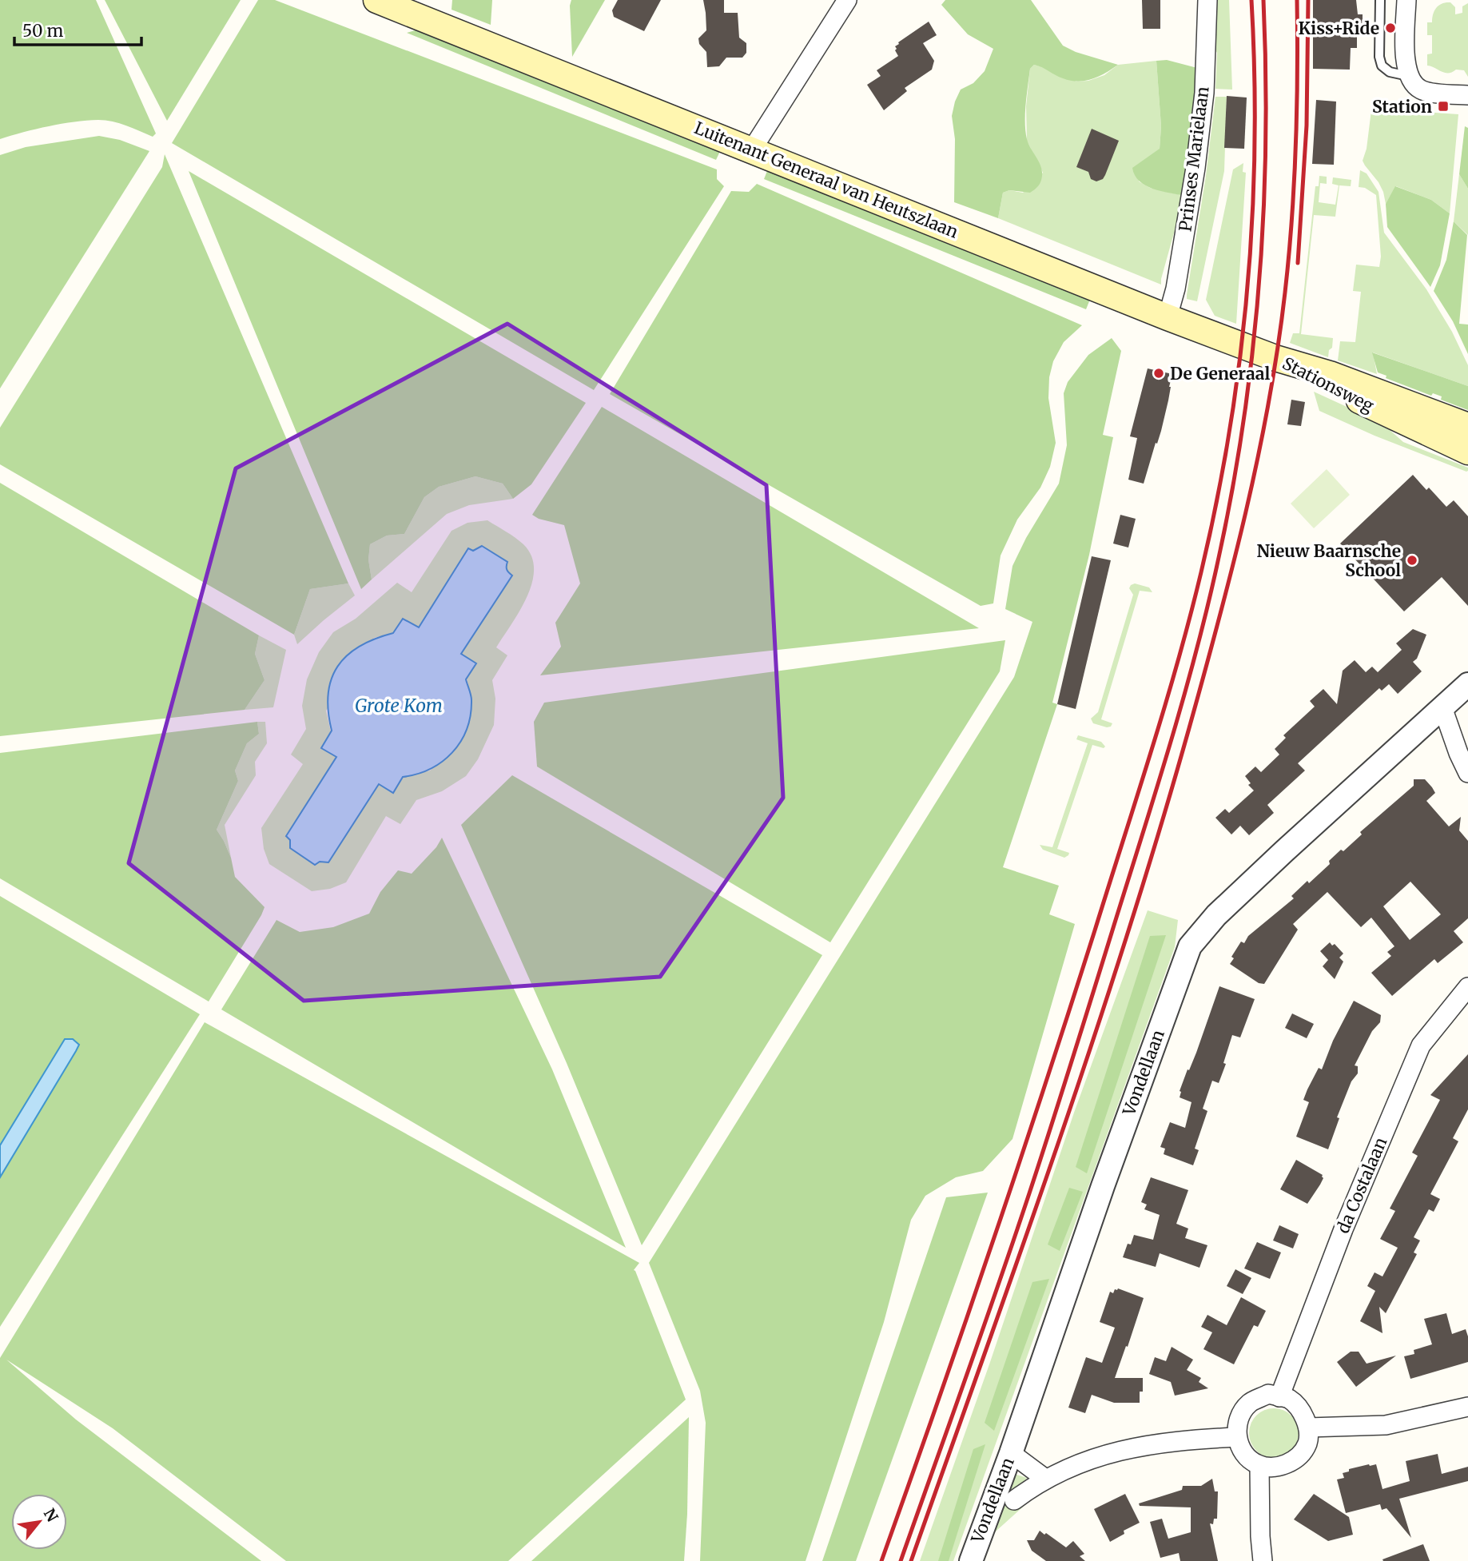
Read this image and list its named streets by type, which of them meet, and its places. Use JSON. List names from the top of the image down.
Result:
{
  "streets": {
    "main road": ["Luitenant Generaal van Heutszlaan", "Stationsweg"],
    "street": ["Prinses Marielaan", "Vondellaan", "da Costalaan"]
  },
  "crossings": [
    ["Prinses Marielaan", "Luitenant Generaal van Heutszlaan"],
    ["Luitenant Generaal van Heutszlaan", "Stationsweg"]
  ],
  "water": ["Grote Kom"],
  "places": {
    "other": ["Kiss+Ride", "De Generaal", "Nieuw Baarnsche School"],
    "transit": ["Station"]
  },
  "scale_bar": "50 m",
  "north": "top right"
}
